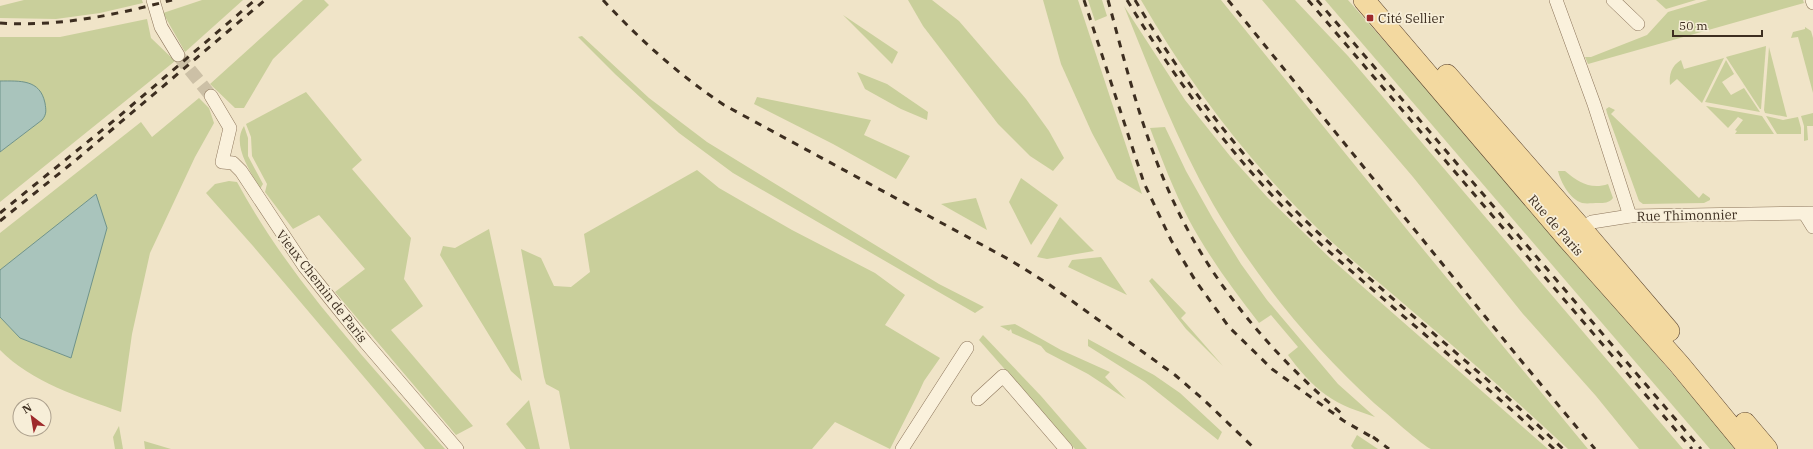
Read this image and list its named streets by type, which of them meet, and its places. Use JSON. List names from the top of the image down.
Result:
{
  "streets": {
    "main road": ["Rue de Paris"],
    "street": ["Rue Thimonnier", "Vieux Chemin de Paris"]
  },
  "crossings": [
    ["Rue Thimonnier", "Rue de Paris"]
  ],
  "places": {
    "transit": ["Cité Sellier"]
  },
  "scale_bar": "50 m",
  "north": "top left"
}
